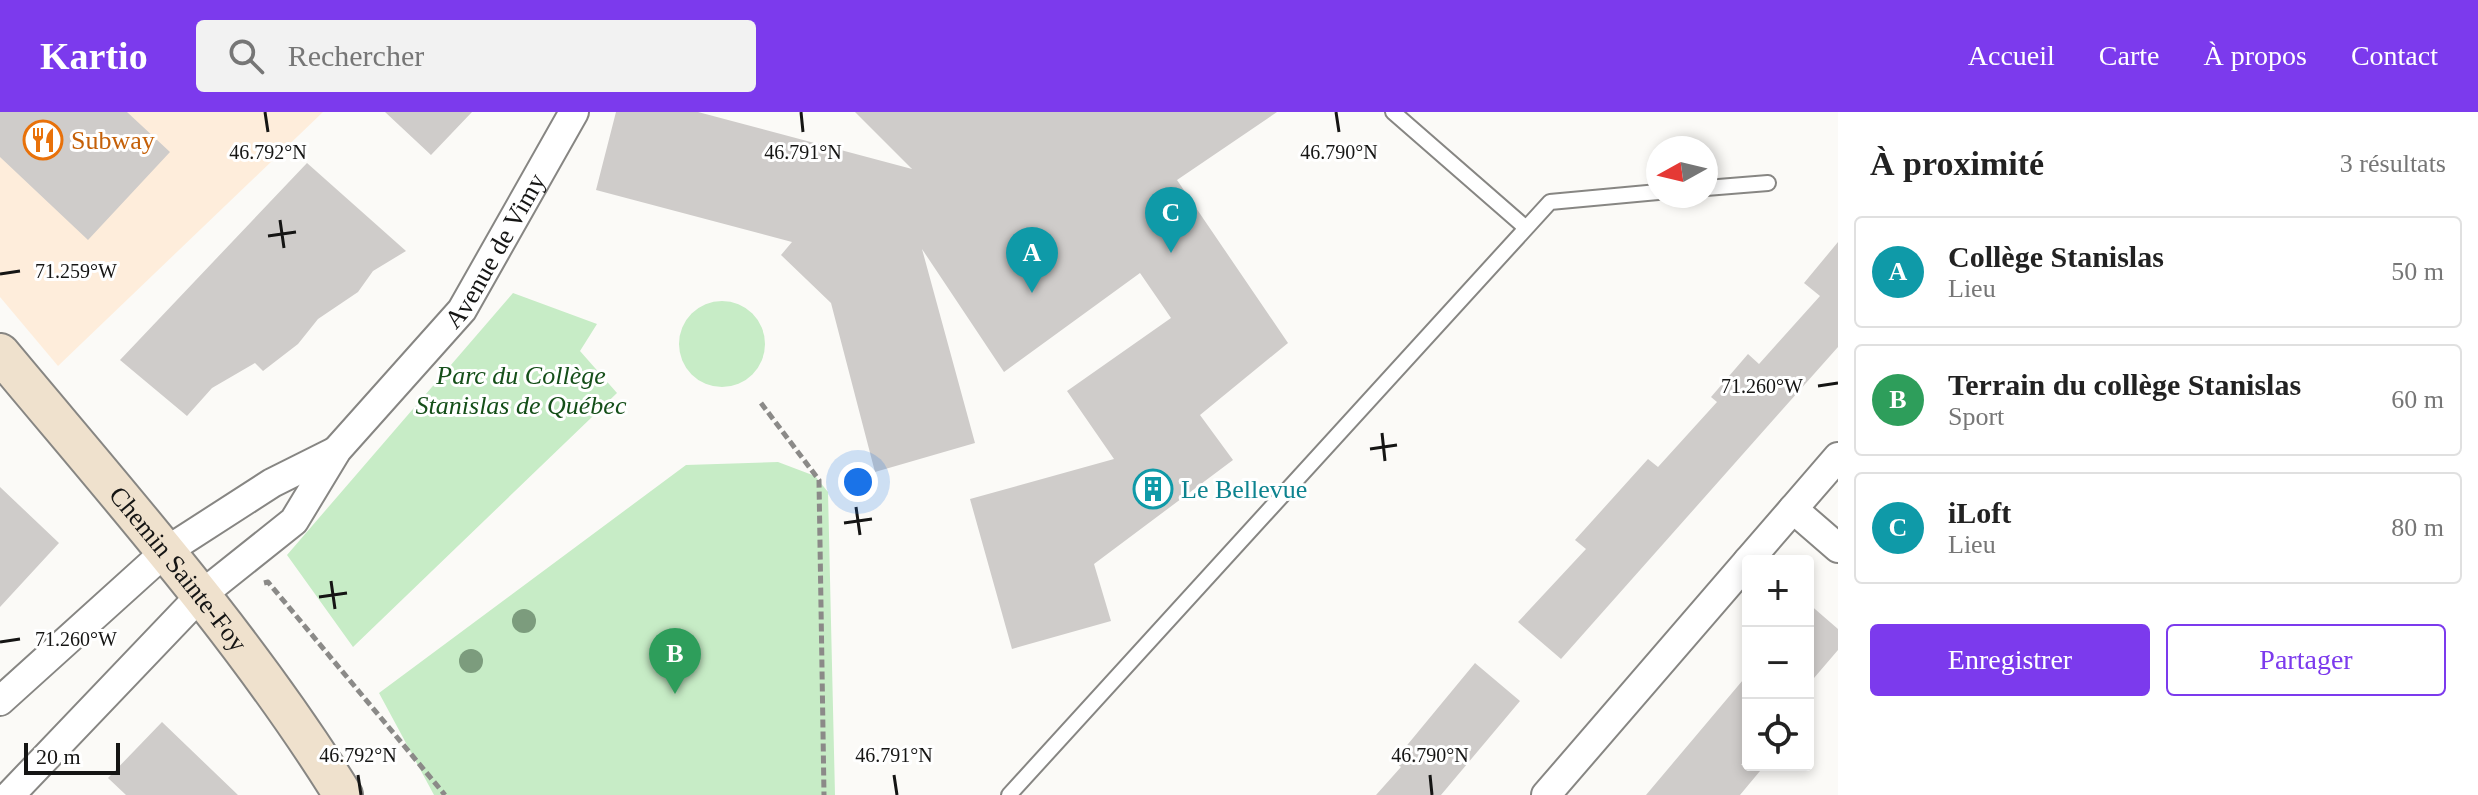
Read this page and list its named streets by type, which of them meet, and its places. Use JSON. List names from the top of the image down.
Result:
{
  "streets": {
    "main road": ["Chemin Sainte-Foy"],
    "street": ["Avenue de Vimy"]
  },
  "crossings": [
    ["Avenue de Vimy", "Chemin Sainte-Foy"]
  ],
  "parks": ["Parc du Collège Stanislas de Québec"],
  "places": {
    "restaurant": ["Subway"],
    "building": ["Le Bellevue"]
  },
  "scale_bar": "20 m",
  "north": "left",
  "page": {
    "header": "Kartio",
    "search": "Rechercher",
    "nav": [
      "Accueil",
      "Carte",
      "À propos",
      "Contact"
    ],
    "heading": ["À proximité", "3 résultats"],
    "pins": ["C", "A", "B"],
    "list": [
      {
        "mark": "A",
        "name": "Collège Stanislas",
        "note": "Lieu",
        "value": "50 m"
      },
      {
        "mark": "B",
        "name": "Terrain du collège Stanislas",
        "note": "Sport",
        "value": "60 m"
      },
      {
        "mark": "C",
        "name": "iLoft",
        "note": "Lieu",
        "value": "80 m"
      }
    ],
    "map_buttons": ["+", "−"],
    "buttons": ["Enregistrer", "Partager"],
    "scale": "20 m"
  },
  "coordinates": [
    "46.792°N",
    "46.791°N",
    "46.790°N",
    "71.259°W",
    "71.260°W"
  ]
}
